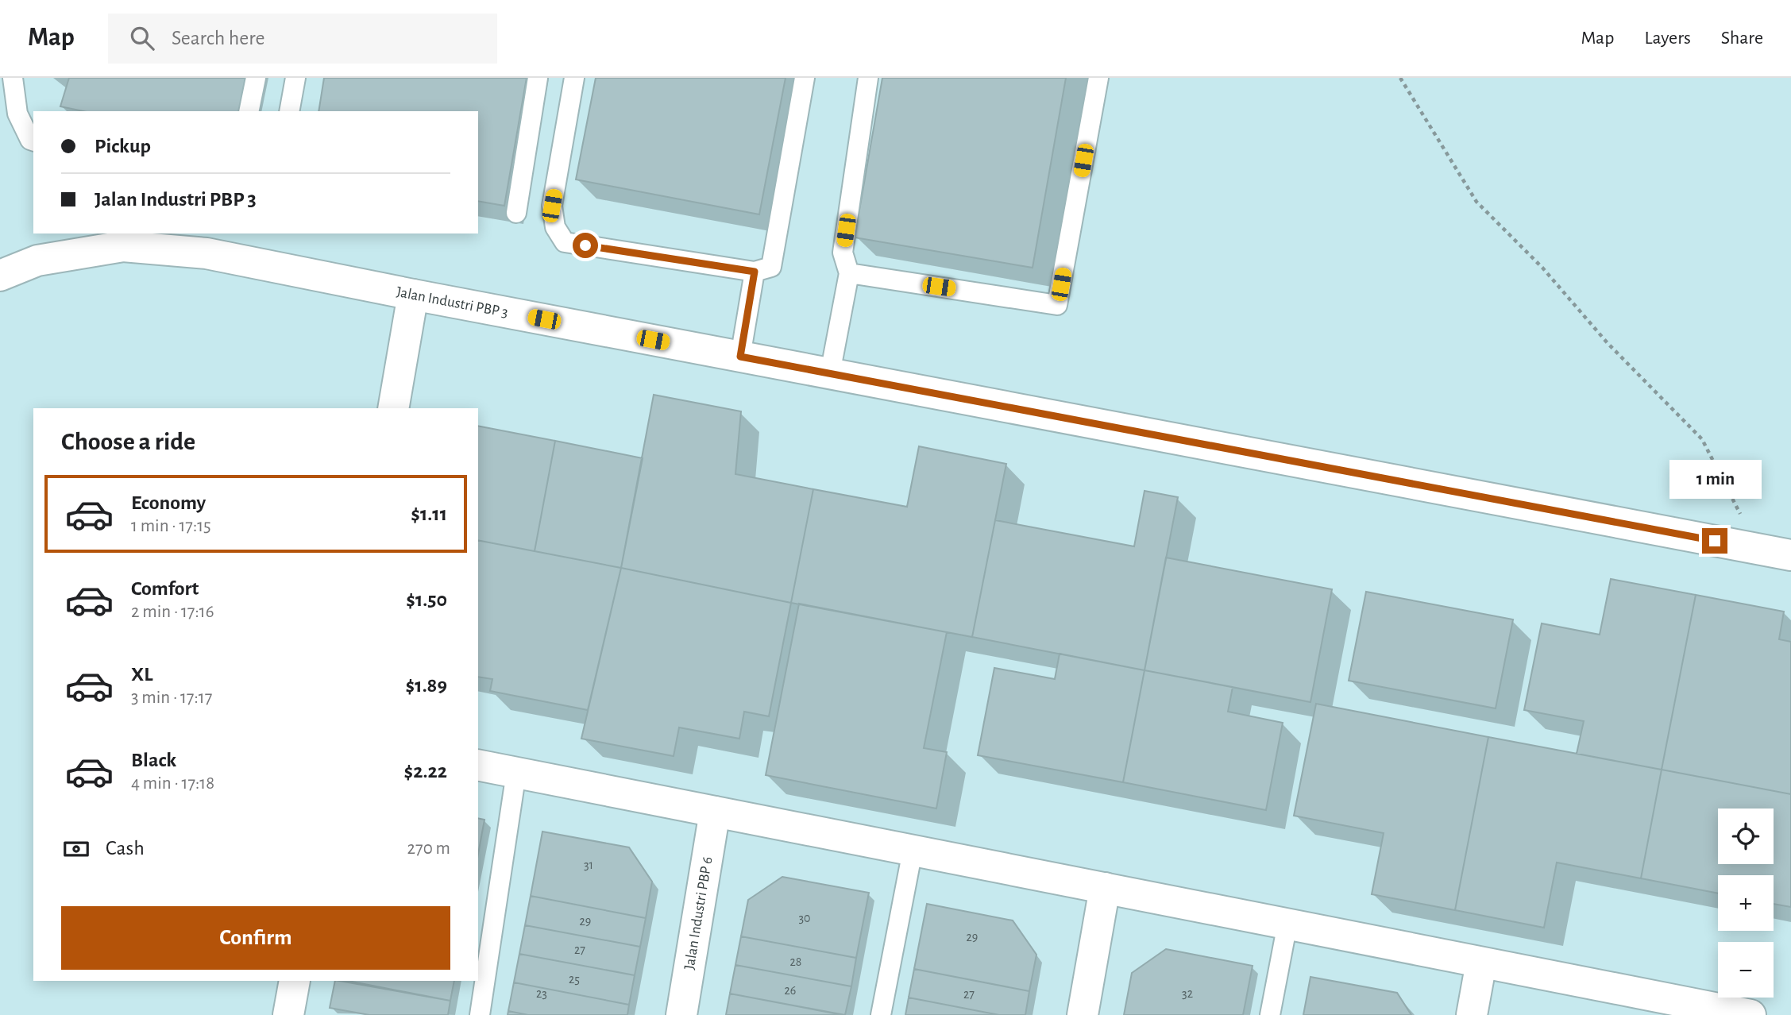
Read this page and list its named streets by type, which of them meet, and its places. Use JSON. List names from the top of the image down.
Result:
{
  "streets": {
    "street": ["Jalan Industri PBP 3", "Jalan Industri PBP 6"]
  },
  "house_numbers": [
    "31",
    "30",
    "29",
    "29",
    "27",
    "28",
    "25",
    "26",
    "23",
    "32",
    "27"
  ],
  "page": {
    "header": "Map",
    "search": "Search here",
    "nav": ["Map", "Layers", "Share"],
    "banner": ["Pickup", "Jalan Industri PBP 3"],
    "heading": "Choose a ride",
    "bubble": "1 min",
    "list": [
      {
        "name": "Economy",
        "note": "1 min · 17:15",
        "value": "$1.11"
      },
      {
        "name": "Comfort",
        "note": "2 min · 17:16",
        "value": "$1.50"
      },
      {
        "name": "XL",
        "note": "3 min · 17:17",
        "value": "$1.89"
      },
      {
        "name": "Black",
        "note": "4 min · 17:18",
        "value": "$2.22"
      }
    ],
    "map_buttons": ["+", "−"],
    "pay": ["Cash", "270 m"],
    "buttons": "Confirm"
  }
}
